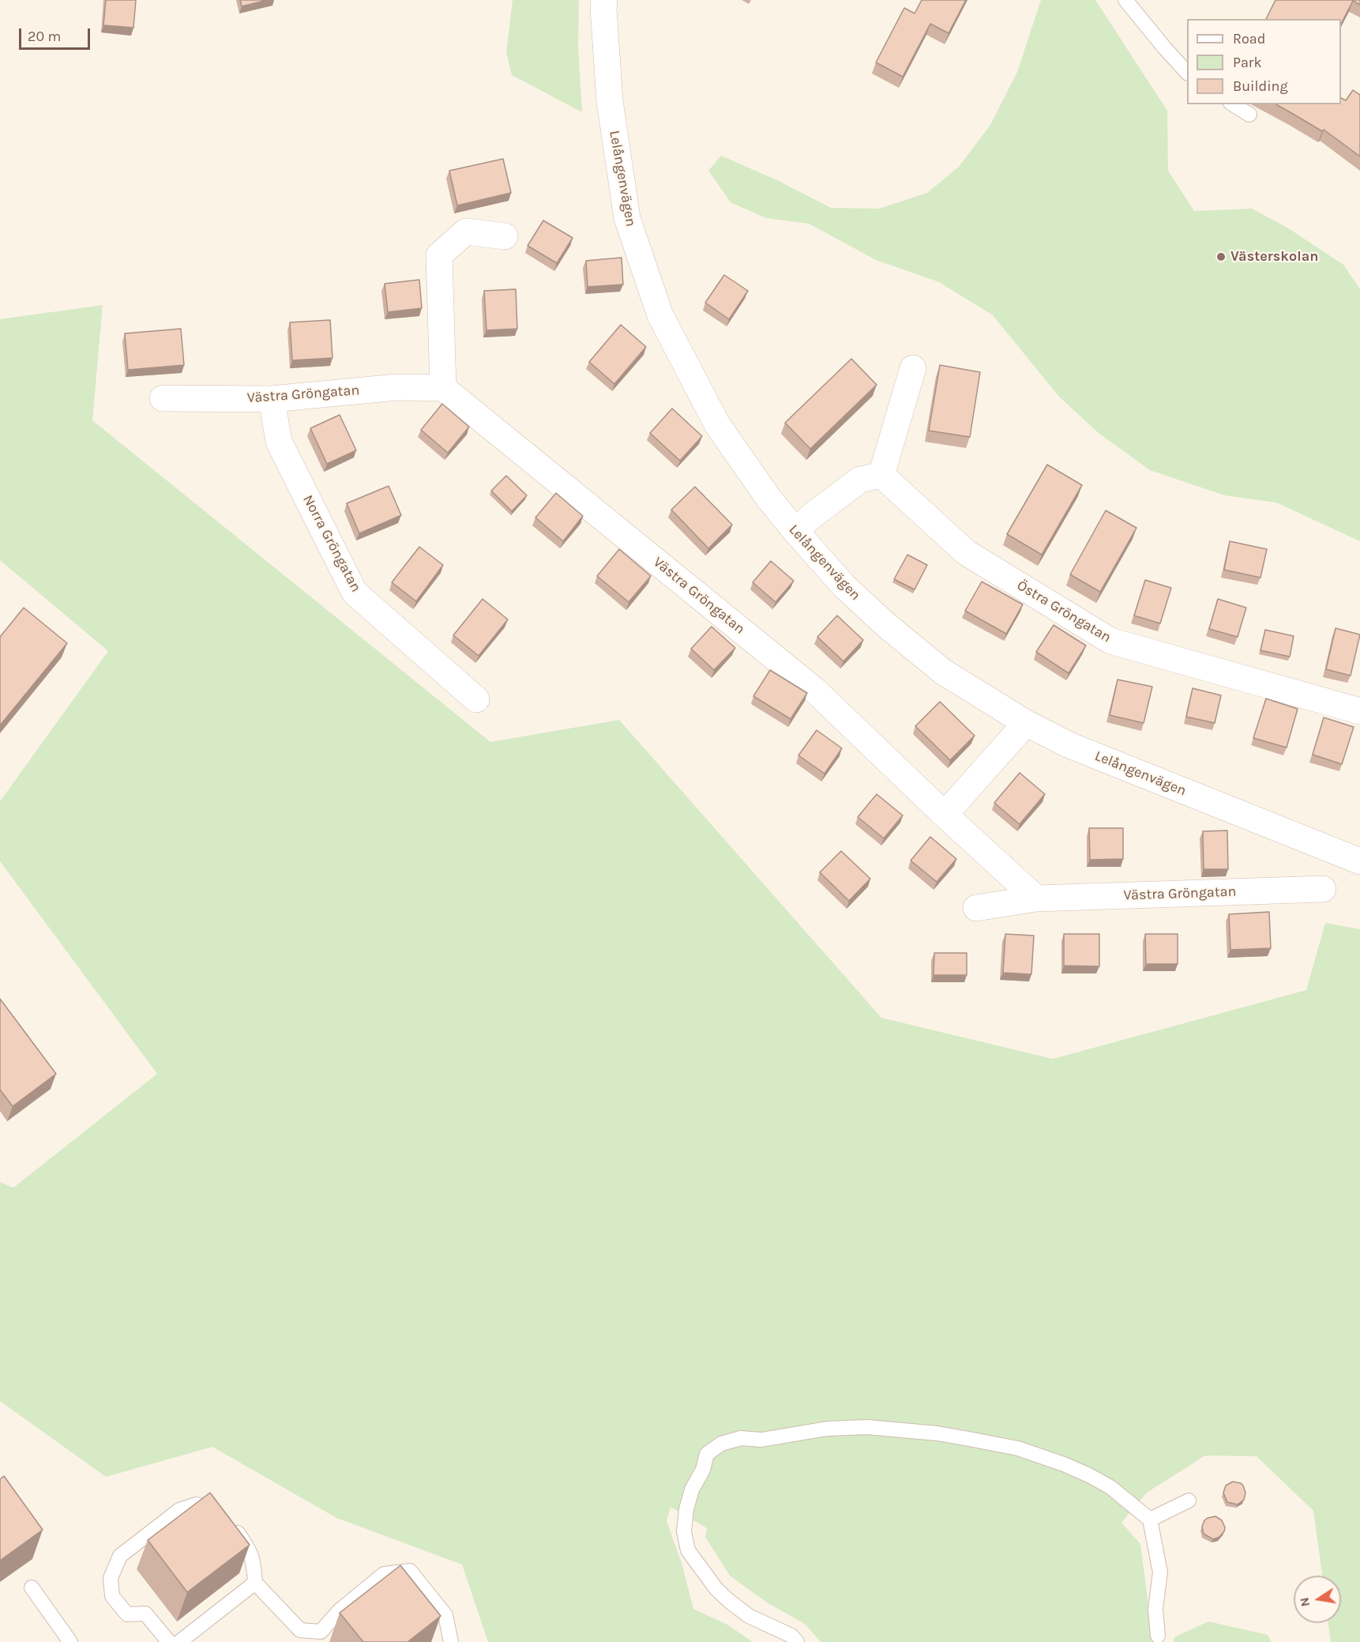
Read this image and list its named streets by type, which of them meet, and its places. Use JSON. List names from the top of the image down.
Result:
{
  "streets": {
    "street": [
      "Lelångenvägen",
      "Västra Gröngatan",
      "Norra Gröngatan",
      "Östra Gröngatan"
    ]
  },
  "crossings": [
    ["Västra Gröngatan", "Norra Gröngatan"]
  ],
  "places": ["Västerskolan"],
  "legend": ["Road", "Park", "Building"],
  "scale_bar": "20 m",
  "north": "left"
}
